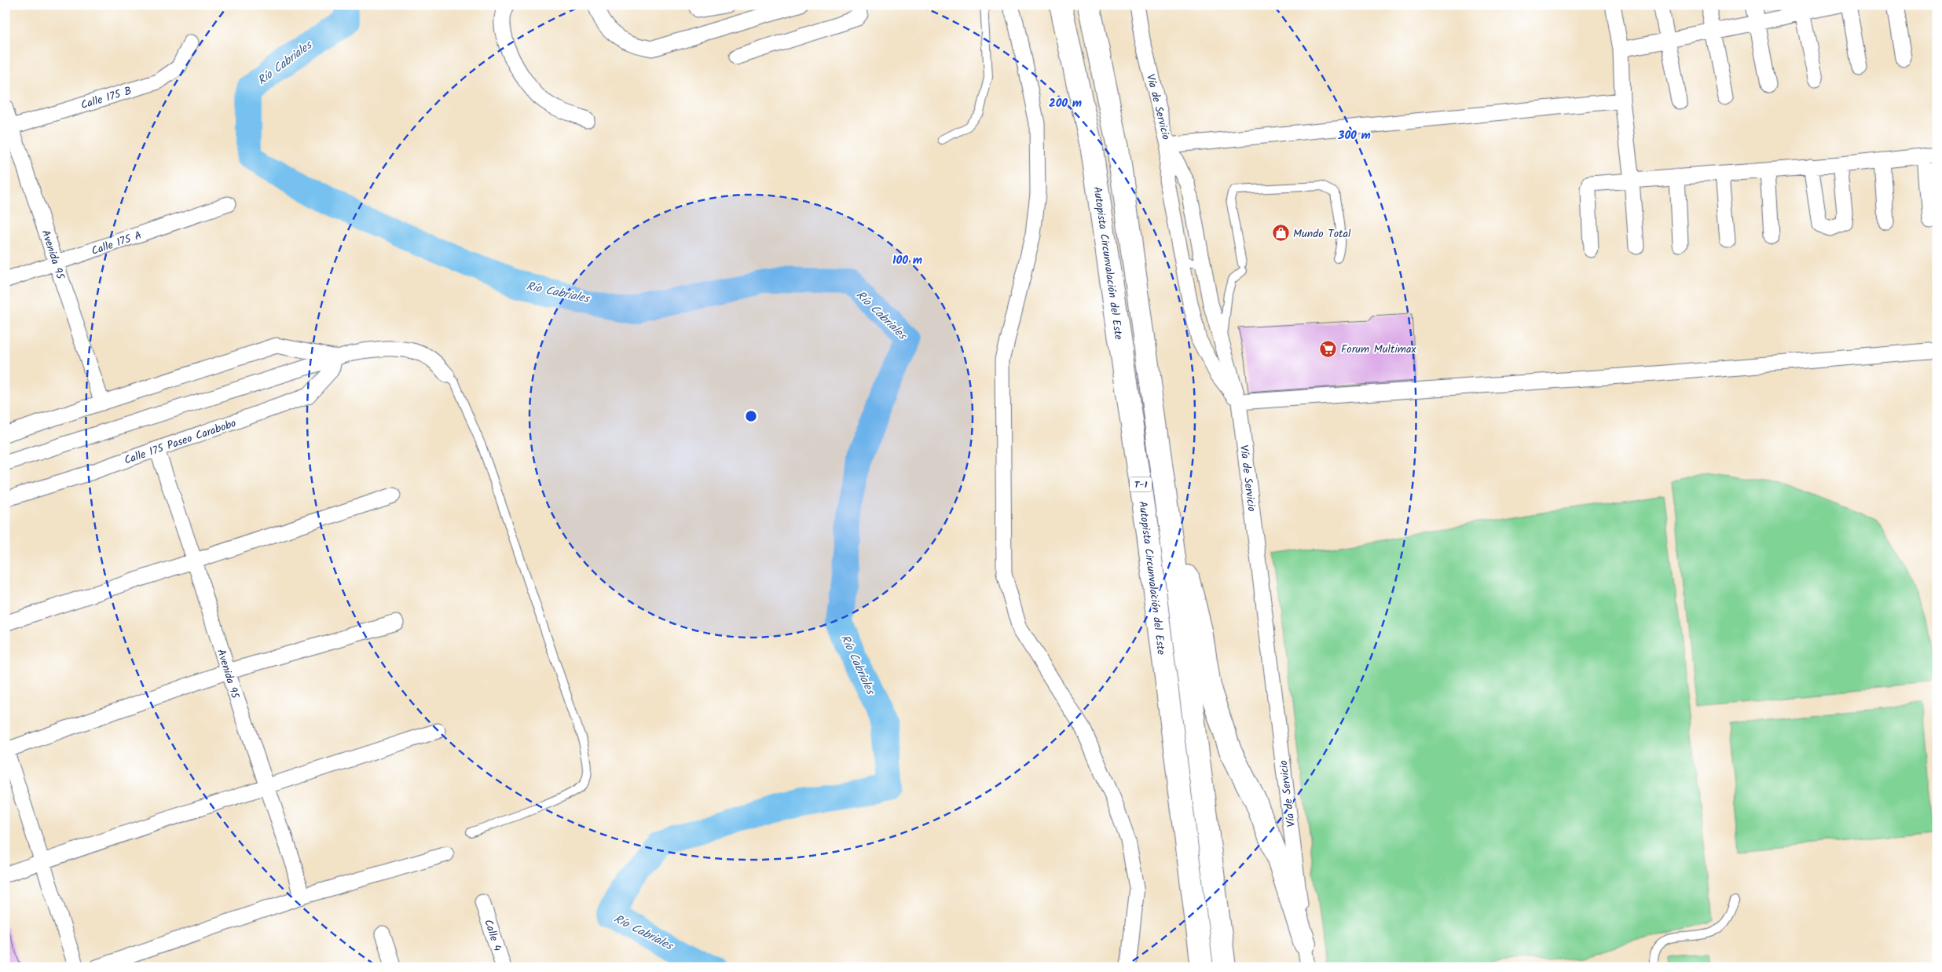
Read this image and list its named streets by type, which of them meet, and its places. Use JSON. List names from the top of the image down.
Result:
{
  "streets": {
    "highway": ["Autopista Circunvalación del Este", "T-1"],
    "street": [
      "Calle 175 B",
      "Vía de Servicio",
      "Calle 175 A",
      "Avenida 95",
      "Calle 175 Paseo Carabobo",
      "Calle 4"
    ]
  },
  "crossings": [
    ["Calle 175 B", "Avenida 95"],
    ["Calle 175 A", "Avenida 95"],
    ["Avenida 95", "Calle 175 Paseo Carabobo"]
  ],
  "water": ["Río Cabriales"],
  "places": {
    "shop": ["Mundo Total"],
    "supermarket": ["Forum Multimax"]
  },
  "rings": ["200 m", "300 m", "100 m"]
}
